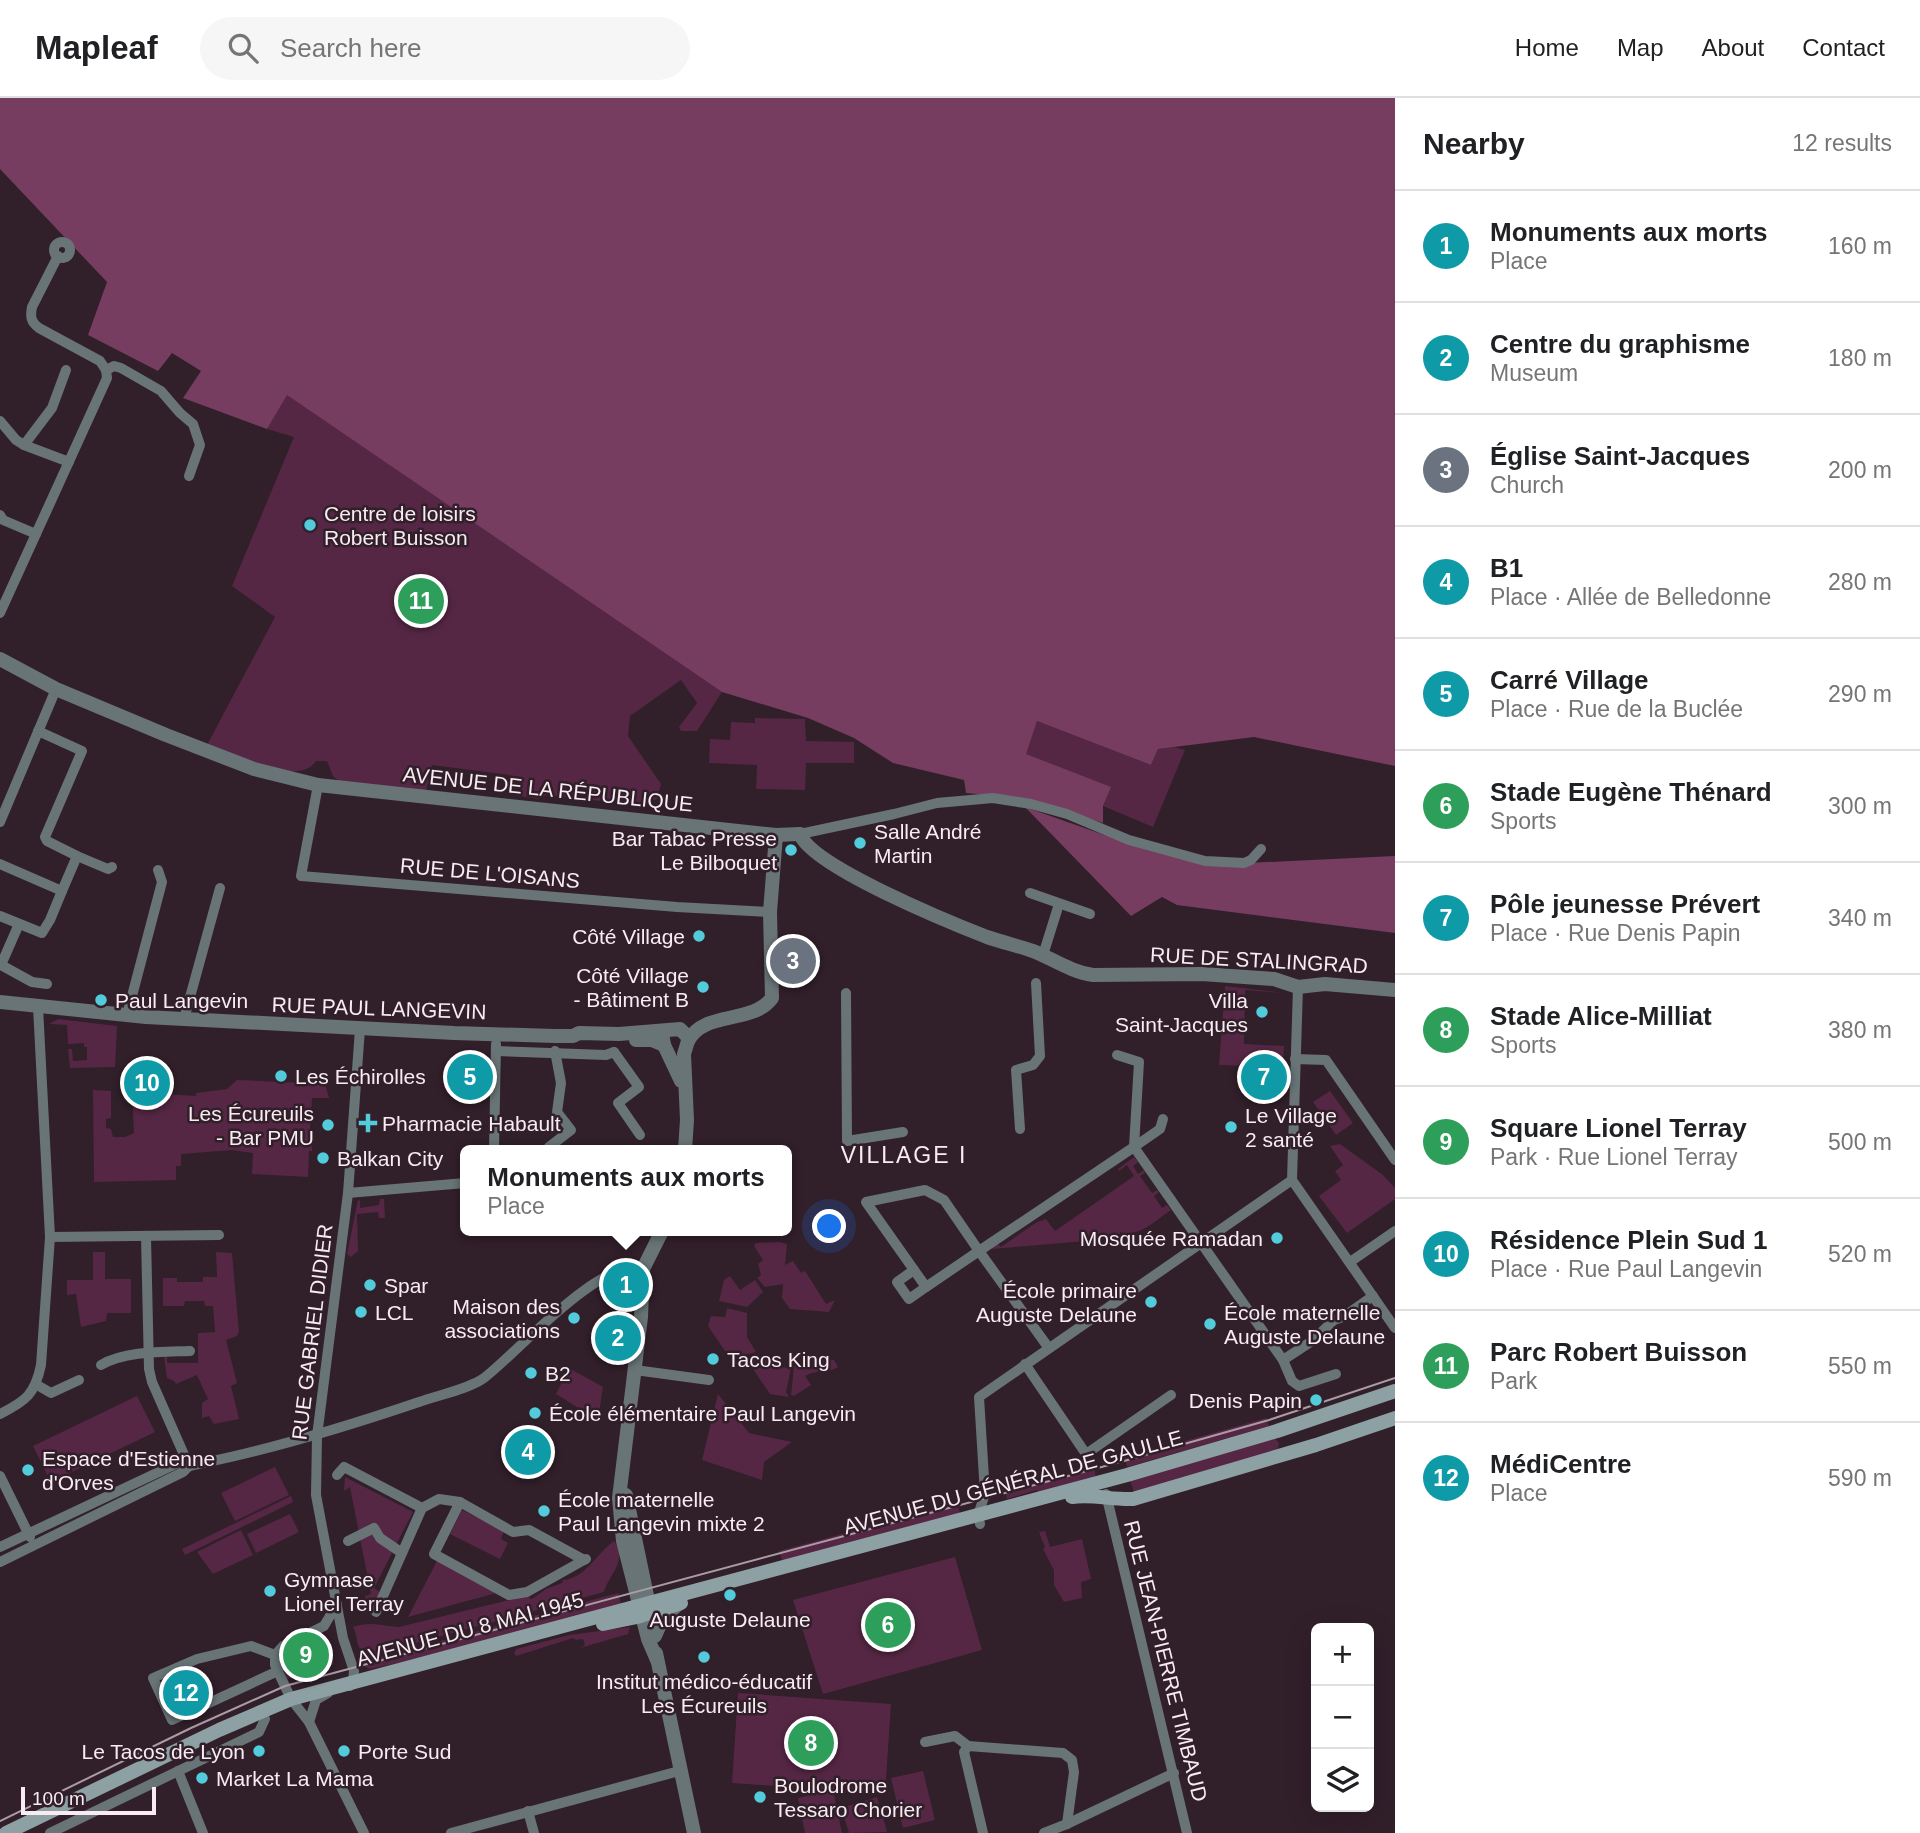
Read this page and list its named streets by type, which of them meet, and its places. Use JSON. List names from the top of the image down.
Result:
{
  "streets": {
    "main road": ["AVENUE DU GÉNÉRAL DE GAULLE", "AVENUE DU 8 MAI 1945"],
    "street": [
      "AVENUE DE LA RÉPUBLIQUE",
      "RUE DE L'OISANS",
      "RUE DE STALINGRAD",
      "RUE PAUL LANGEVIN",
      "RUE GABRIEL DIDIER",
      "RUE JEAN-PIERRE TIMBAUD"
    ]
  },
  "crossings": [
    ["AVENUE DE LA RÉPUBLIQUE", "RUE DE L'OISANS"],
    ["RUE PAUL LANGEVIN", "RUE GABRIEL DIDIER"],
    ["RUE GABRIEL DIDIER", "AVENUE DU 8 MAI 1945"],
    ["AVENUE DU GÉNÉRAL DE GAULLE", "AVENUE DU 8 MAI 1945"],
    ["AVENUE DU GÉNÉRAL DE GAULLE", "RUE JEAN-PIERRE TIMBAUD"]
  ],
  "districts": ["VILLAGE I"],
  "places": {
    "other": [
      "Centre de loisirs Robert Buisson",
      "Salle André Martin",
      "Bar Tabac Presse Le Bilboquet",
      "Côté Village",
      "Côté Village - Bâtiment B",
      "Paul Langevin",
      "Villa Saint-Jacques",
      "Les Échirolles",
      "Les Écureuils - Bar PMU",
      "Le Village 2 santé",
      "Balkan City",
      "Mosquée Ramadan",
      "Spar",
      "École primaire Auguste Delaune",
      "LCL",
      "Maison des associations",
      "École maternelle Auguste Delaune",
      "Tacos King",
      "B2",
      "Denis Papin",
      "École élémentaire Paul Langevin",
      "Espace d'Estienne d'Orves",
      "École maternelle Paul Langevin mixte 2",
      "Gymnase Lionel Terray",
      "Auguste Delaune",
      "Institut médico-éducatif Les Écureuils",
      "Le Tacos de Lyon",
      "Porte Sud",
      "Market La Mama",
      "Boulodrome Tessaro Chorier"
    ],
    "health": ["Pharmacie Habault"]
  },
  "scale_bar": "100 m",
  "page": {
    "header": "Mapleaf",
    "search": "Search here",
    "nav": [
      "Home",
      "Map",
      "About",
      "Contact"
    ],
    "heading": ["Nearby", "12 results"],
    "list": [
      {
        "mark": "1",
        "name": "Monuments aux morts",
        "note": "Place",
        "value": "160 m"
      },
      {
        "mark": "2",
        "name": "Centre du graphisme",
        "note": "Museum",
        "value": "180 m"
      },
      {
        "mark": "3",
        "name": "Église Saint-Jacques",
        "note": "Church",
        "value": "200 m"
      },
      {
        "mark": "4",
        "name": "B1",
        "note": "Place · Allée de Belledonne",
        "value": "280 m"
      },
      {
        "mark": "5",
        "name": "Carré Village",
        "note": "Place · Rue de la Buclée",
        "value": "290 m"
      },
      {
        "mark": "6",
        "name": "Stade Eugène Thénard",
        "note": "Sports",
        "value": "300 m"
      },
      {
        "mark": "7",
        "name": "Pôle jeunesse Prévert",
        "note": "Place · Rue Denis Papin",
        "value": "340 m"
      },
      {
        "mark": "8",
        "name": "Stade Alice-Milliat",
        "note": "Sports",
        "value": "380 m"
      },
      {
        "mark": "9",
        "name": "Square Lionel Terray",
        "note": "Park · Rue Lionel Terray",
        "value": "500 m"
      },
      {
        "mark": "10",
        "name": "Résidence Plein Sud 1",
        "note": "Place · Rue Paul Langevin",
        "value": "520 m"
      },
      {
        "mark": "11",
        "name": "Parc Robert Buisson",
        "note": "Park",
        "value": "550 m"
      },
      {
        "mark": "12",
        "name": "MédiCentre",
        "note": "Place",
        "value": "590 m"
      }
    ],
    "pins": [
      "11",
      "3",
      "5",
      "7",
      "10",
      "1",
      "2",
      "4",
      "6",
      "9",
      "12",
      "8"
    ],
    "popup": ["Monuments aux morts", "Place"],
    "map_buttons": ["+", "−"],
    "scale": "100 m"
  }
}
